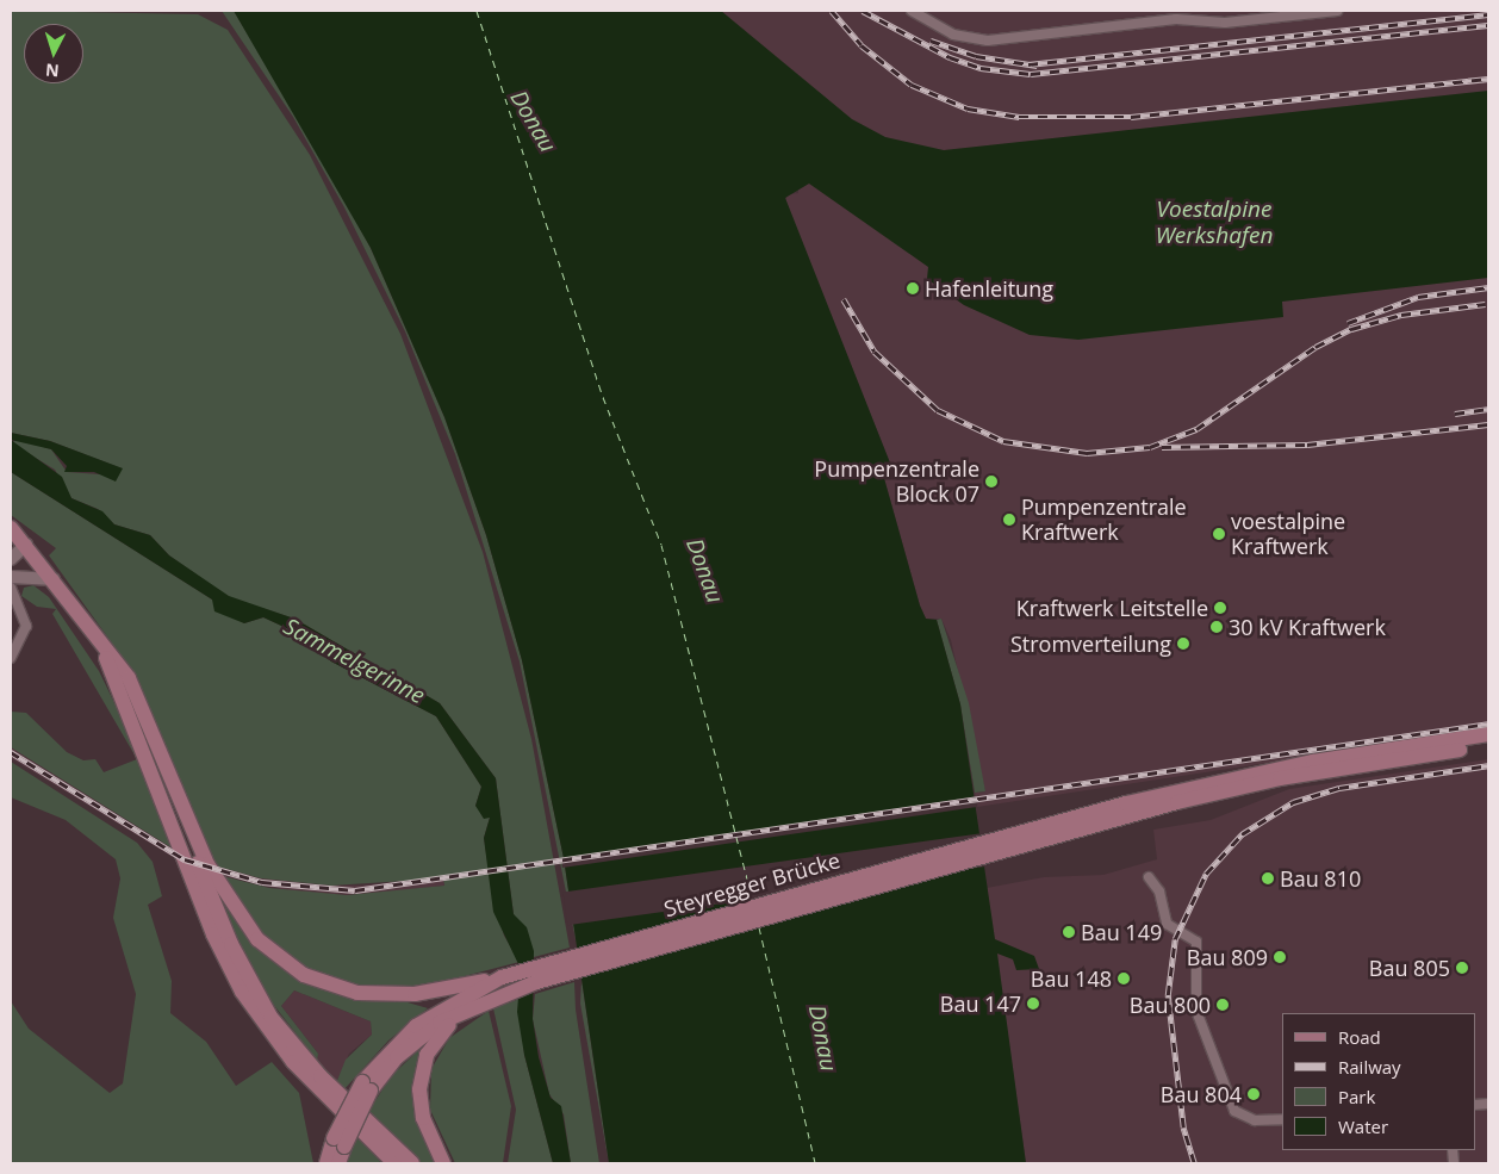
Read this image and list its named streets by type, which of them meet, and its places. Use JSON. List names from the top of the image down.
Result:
{
  "streets": {
    "main road": ["Steyregger Brücke"]
  },
  "water": ["Donau", "Voestalpine Werkshafen", "Sammelgerinne"],
  "places": [
    "Hafenleitung",
    "Pumpenzentrale Block 07",
    "Pumpenzentrale Kraftwerk",
    "voestalpine Kraftwerk",
    "Kraftwerk Leitstelle",
    "30 kV Kraftwerk",
    "Stromverteilung",
    "Bau 810",
    "Bau 149",
    "Bau 809",
    "Bau 805",
    "Bau 148",
    "Bau 147",
    "Bau 800",
    "Bau 804"
  ],
  "legend": [
    "Road",
    "Railway",
    "Park",
    "Water"
  ],
  "north": "bottom"
}
